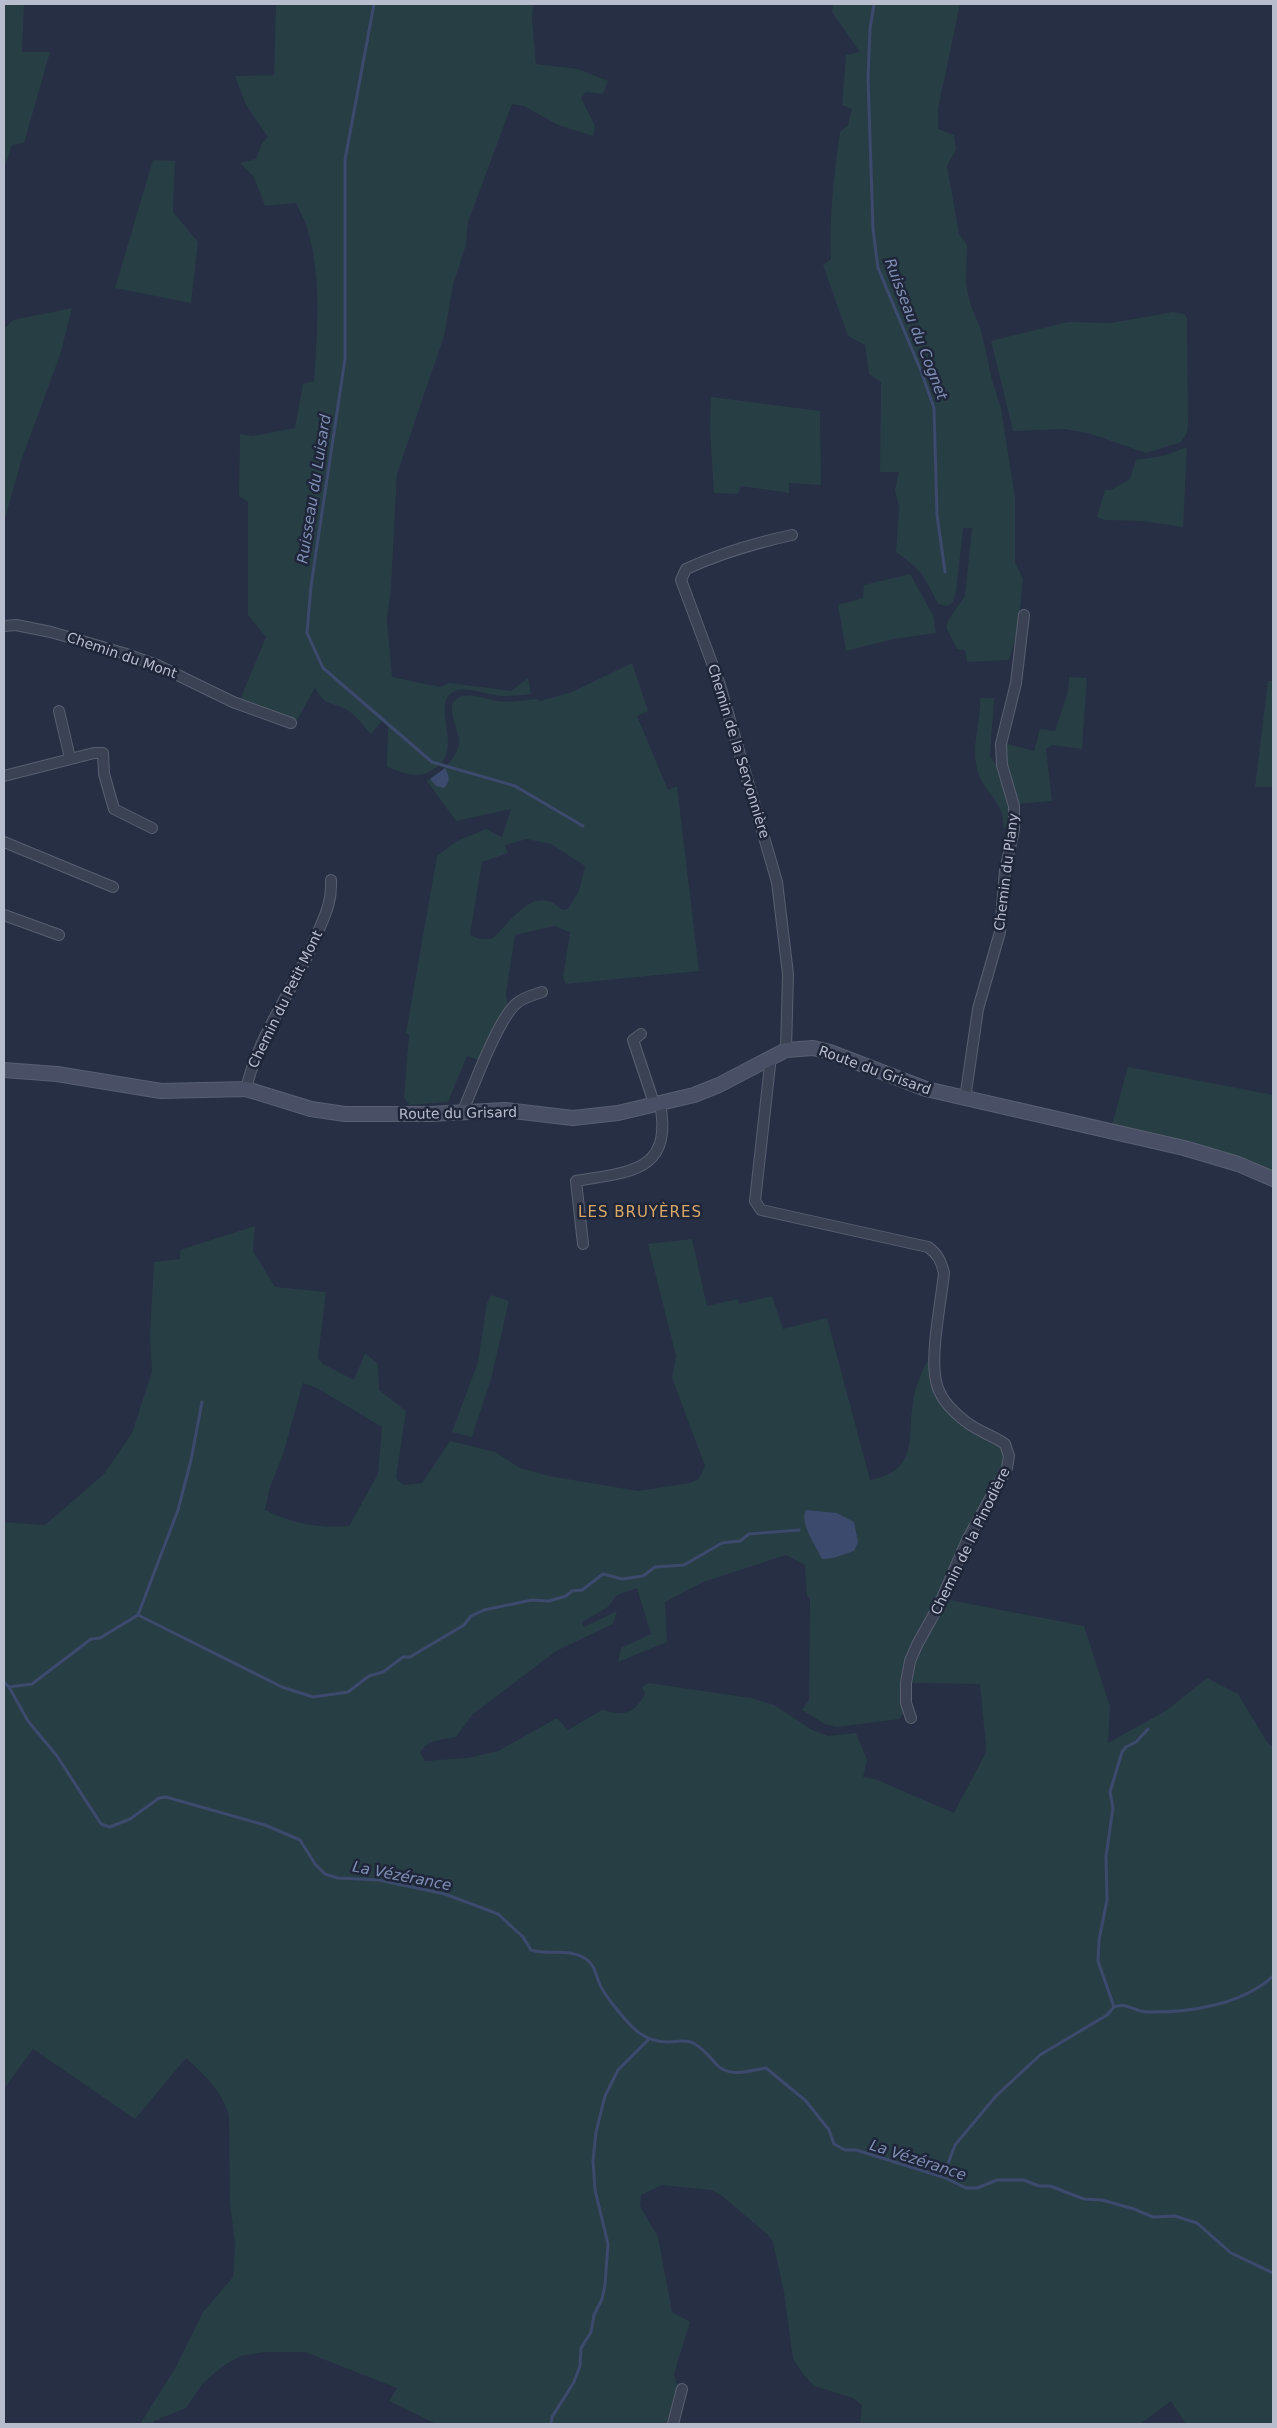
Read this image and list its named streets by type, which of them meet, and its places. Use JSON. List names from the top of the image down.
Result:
{
  "streets": {
    "street": [
      "Chemin du Mont",
      "Chemin de la Servonnière",
      "Chemin du Plany",
      "Chemin du Petit Mont",
      "Route du Grisard",
      "Chemin de la Pinodière"
    ]
  },
  "crossings": [
    ["Chemin de la Servonnière", "Route du Grisard"],
    ["Chemin du Plany", "Route du Grisard"],
    ["Chemin du Petit Mont", "Route du Grisard"],
    ["Route du Grisard", "Chemin de la Pinodière"]
  ],
  "districts": ["LES BRUYÈRES"],
  "water": ["Ruisseau du Cognet", "Ruisseau du Luisard", "La Vézérance"]
}
